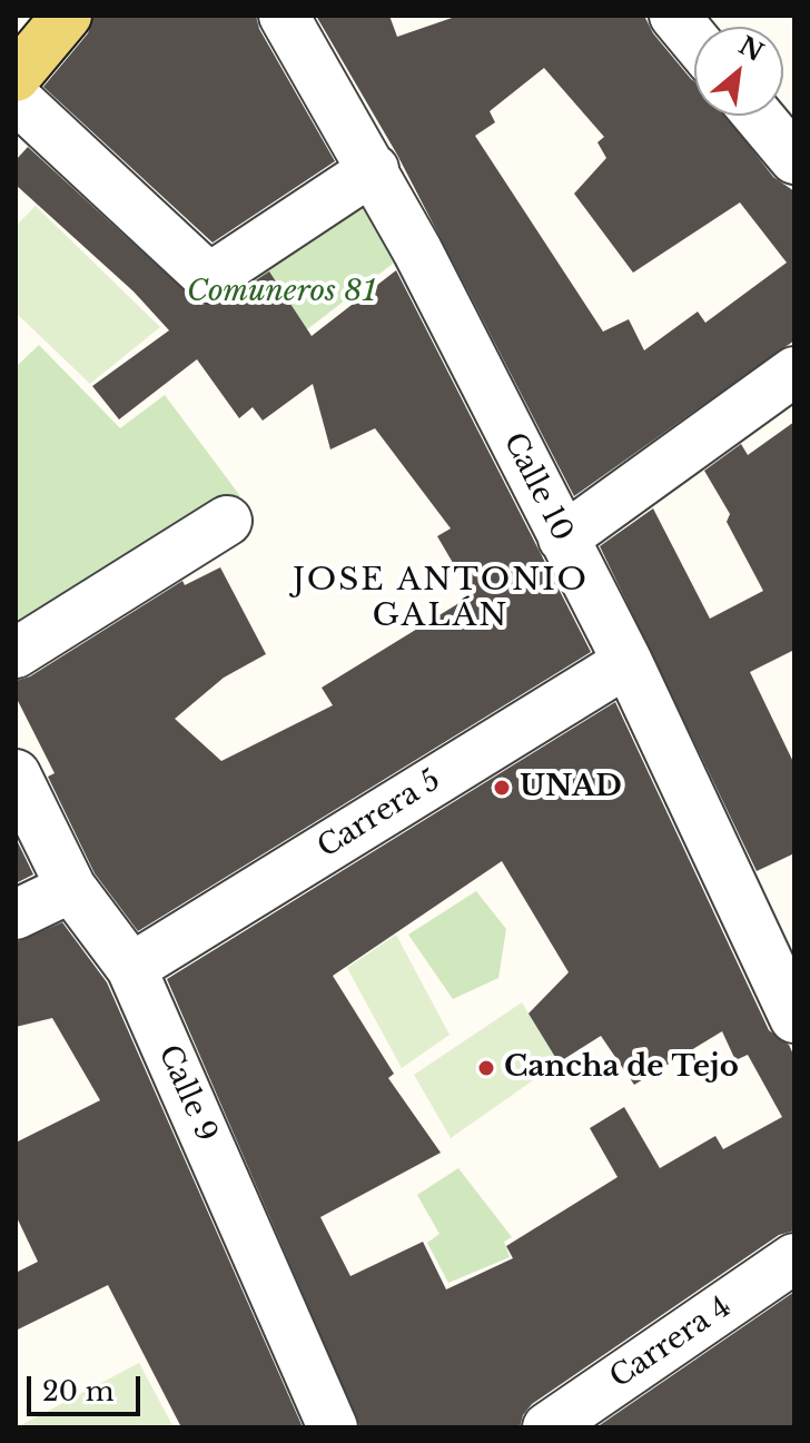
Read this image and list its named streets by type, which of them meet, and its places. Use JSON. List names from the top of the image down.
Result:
{
  "streets": {
    "street": [
      "Calle 10",
      "Carrera 5",
      "Calle 9",
      "Carrera 4"
    ]
  },
  "crossings": [
    ["Calle 10", "Carrera 5"],
    ["Carrera 5", "Calle 9"]
  ],
  "districts": ["JOSE ANTONIO GALÁN"],
  "parks": ["Comuneros 81"],
  "places": ["UNAD", "Cancha de Tejo"],
  "scale_bar": "20 m",
  "north": "top right"
}
